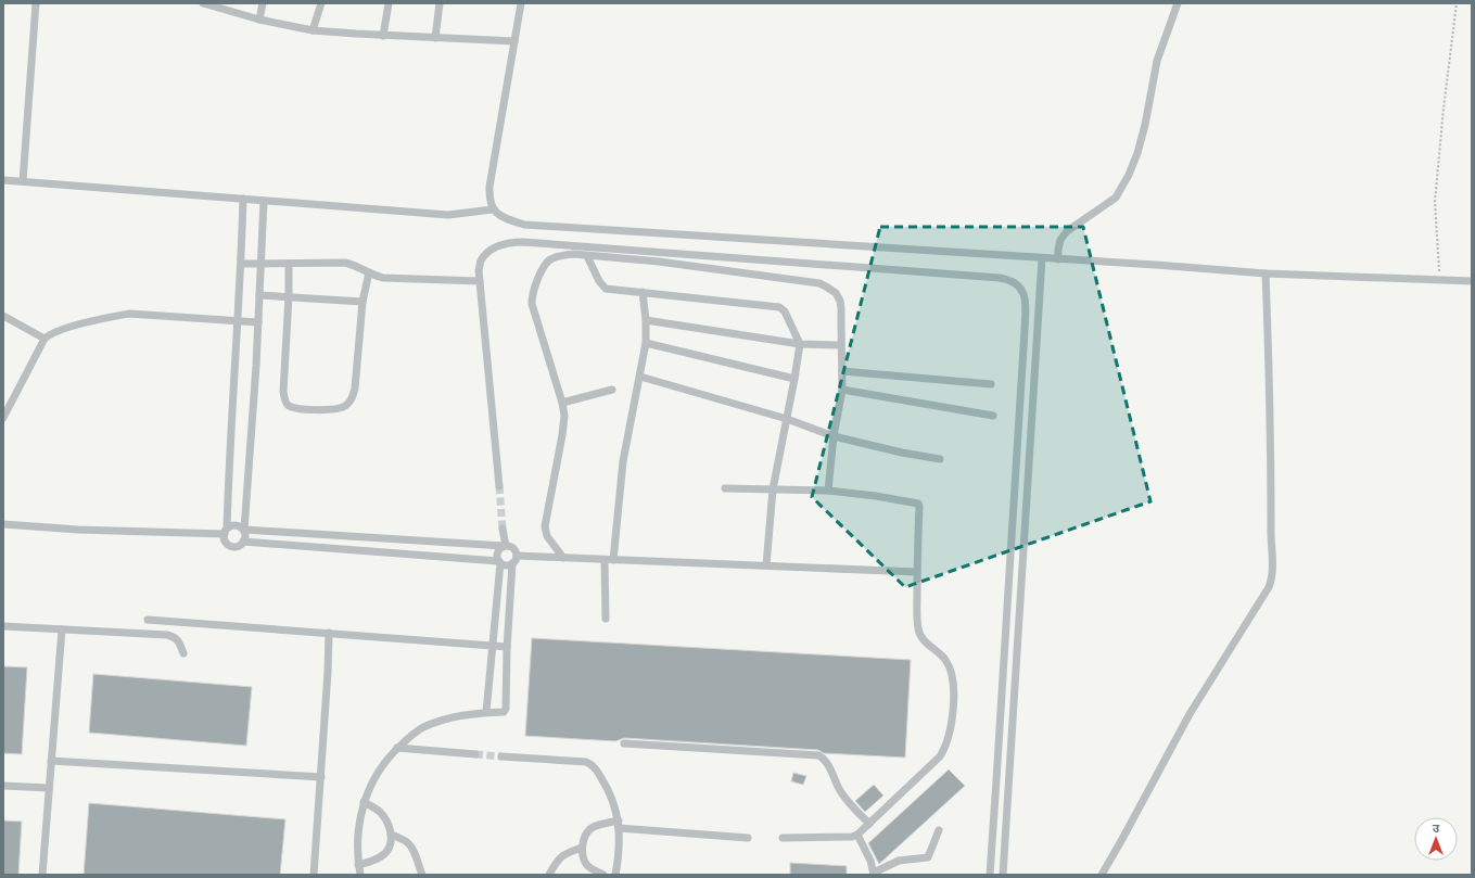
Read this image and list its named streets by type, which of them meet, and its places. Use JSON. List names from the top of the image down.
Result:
{
  "north": "top"
}
